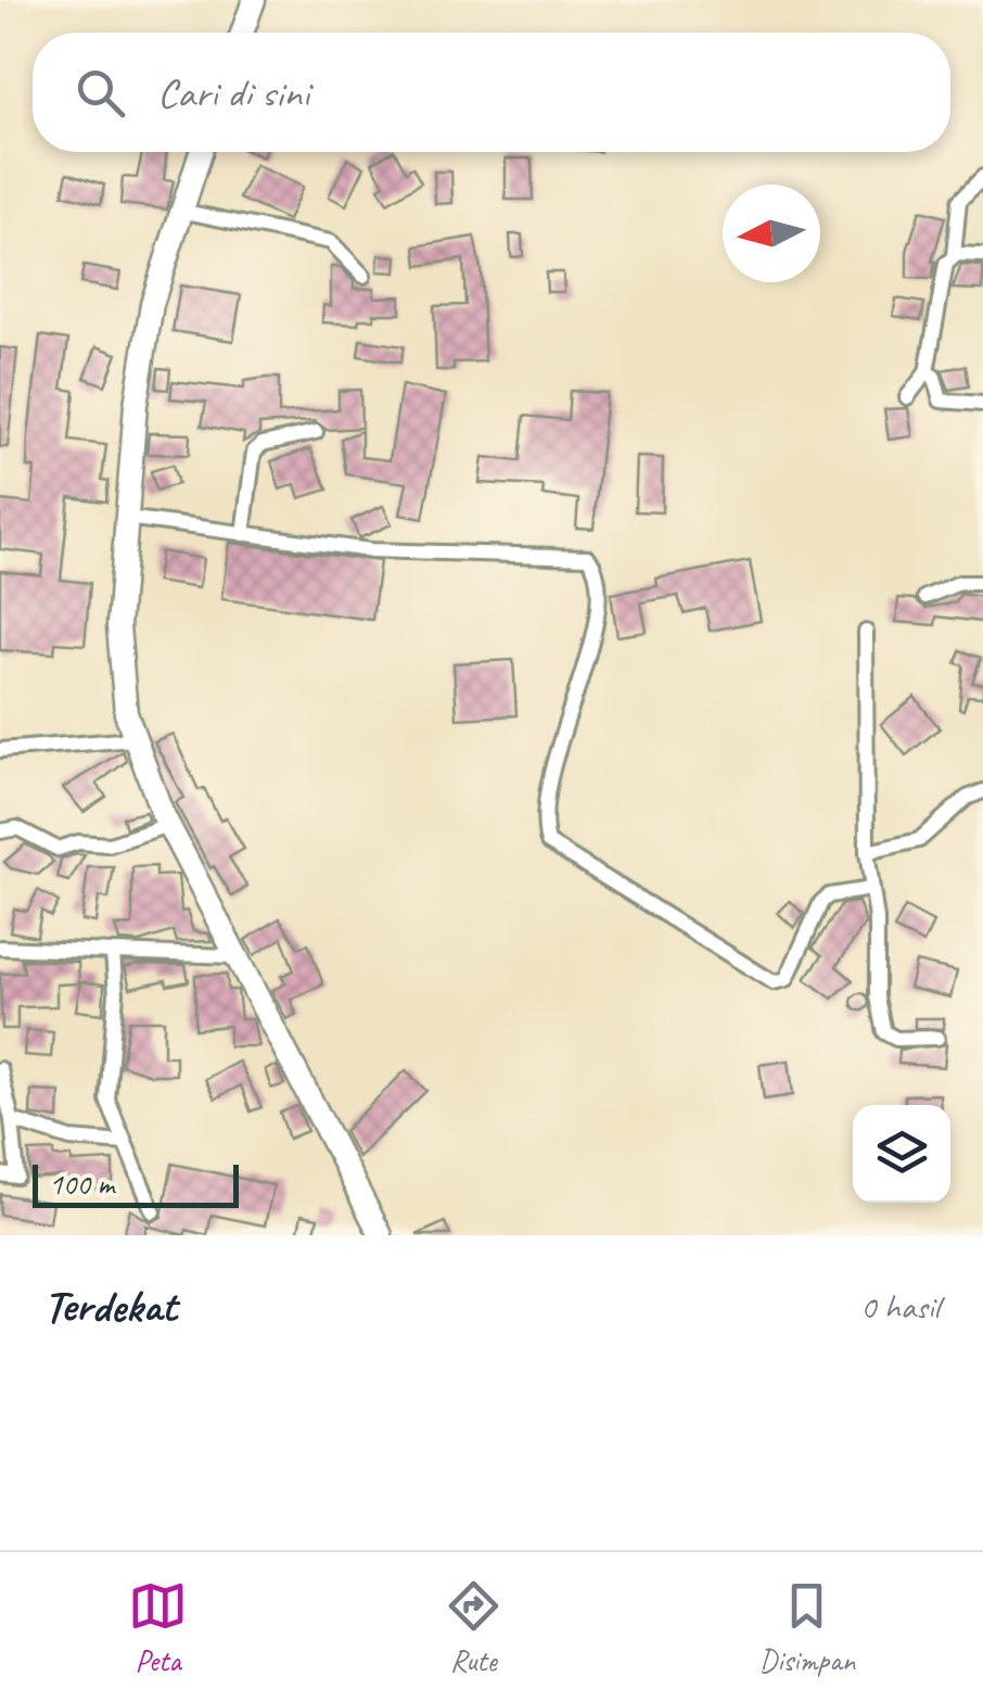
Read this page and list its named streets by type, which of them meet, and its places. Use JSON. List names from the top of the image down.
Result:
{
  "scale_bar": "100 m",
  "north": "left",
  "page": {
    "search": "Cari di sini",
    "scale": "100 m",
    "heading": ["Terdekat", "0 hasil"],
    "nav": ["Peta", "Rute", "Disimpan"]
  }
}
